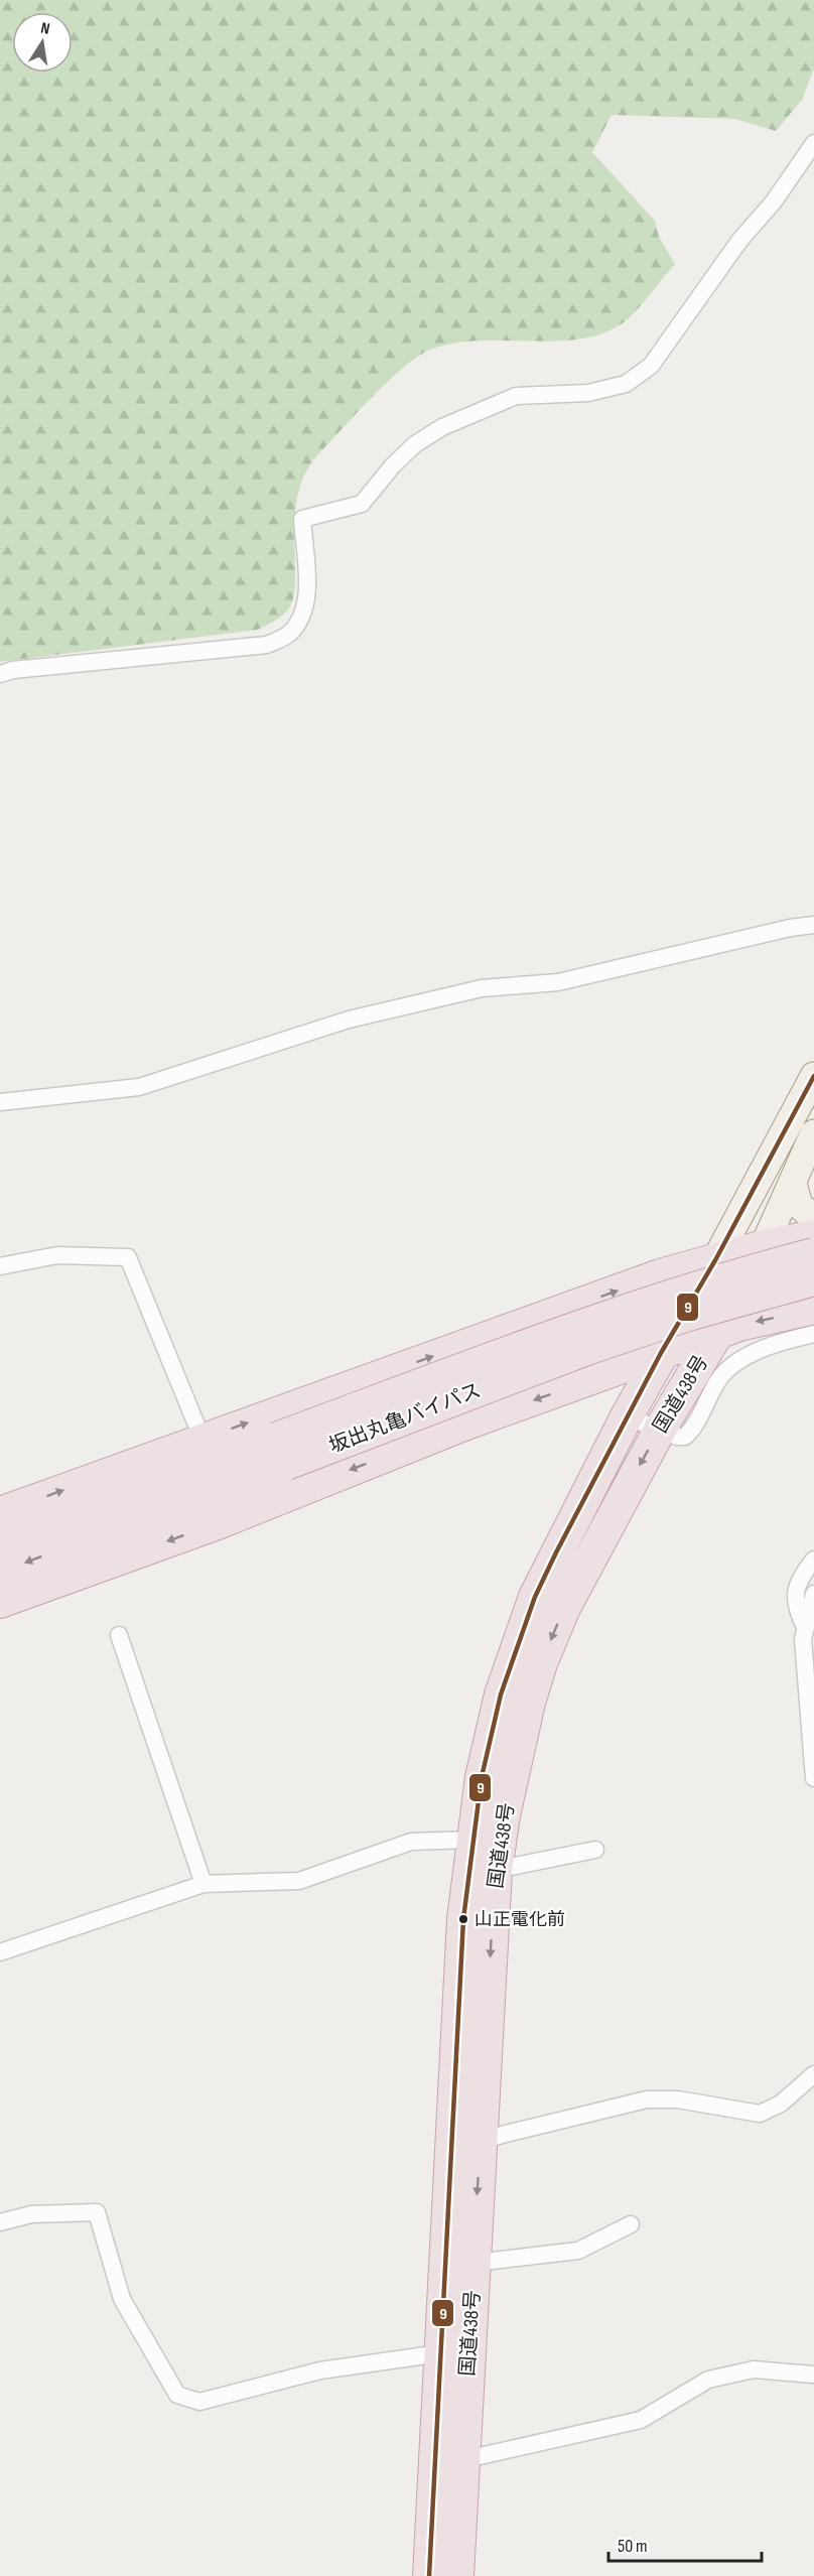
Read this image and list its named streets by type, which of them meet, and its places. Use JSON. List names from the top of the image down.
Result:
{
  "streets": {
    "highway": ["国道438号", "坂出丸亀バイパス"]
  },
  "places": ["山正電化前"],
  "lines": ["transit line 9"],
  "scale_bar": "50 m",
  "north": "top"
}
